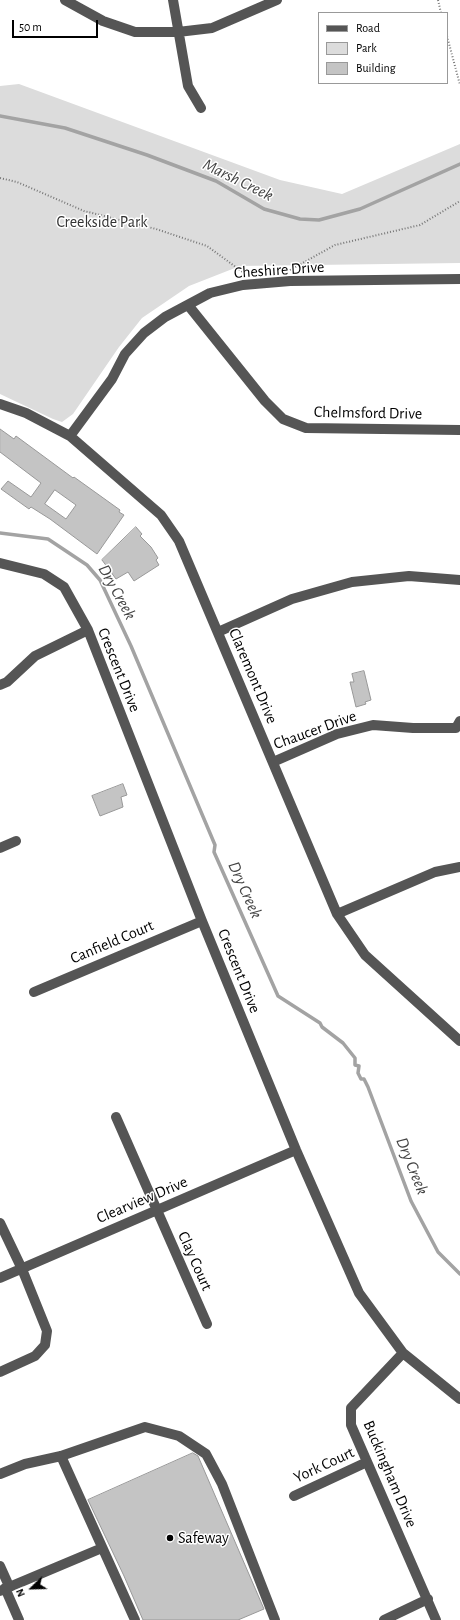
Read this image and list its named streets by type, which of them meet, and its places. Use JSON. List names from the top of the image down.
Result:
{
  "streets": {
    "street": [
      "Cheshire Drive",
      "Chelmsford Drive",
      "Crescent Drive",
      "Claremont Drive",
      "Chaucer Drive",
      "Canfield Court",
      "Clearview Drive",
      "Clay Court",
      "York Court",
      "Buckingham Drive"
    ]
  },
  "crossings": [
    ["Cheshire Drive", "Chelmsford Drive"],
    ["Cheshire Drive", "Claremont Drive"],
    ["Crescent Drive", "Canfield Court"],
    ["Crescent Drive", "Clearview Drive"],
    ["Crescent Drive", "Buckingham Drive"],
    ["Claremont Drive", "Chaucer Drive"],
    ["Clearview Drive", "Clay Court"],
    ["York Court", "Buckingham Drive"]
  ],
  "water": ["Marsh Creek", "Dry Creek"],
  "parks": ["Creekside Park"],
  "places": ["Safeway"],
  "legend": ["Road", "Park", "Building"],
  "scale_bar": "50 m",
  "north": "bottom left"
}
